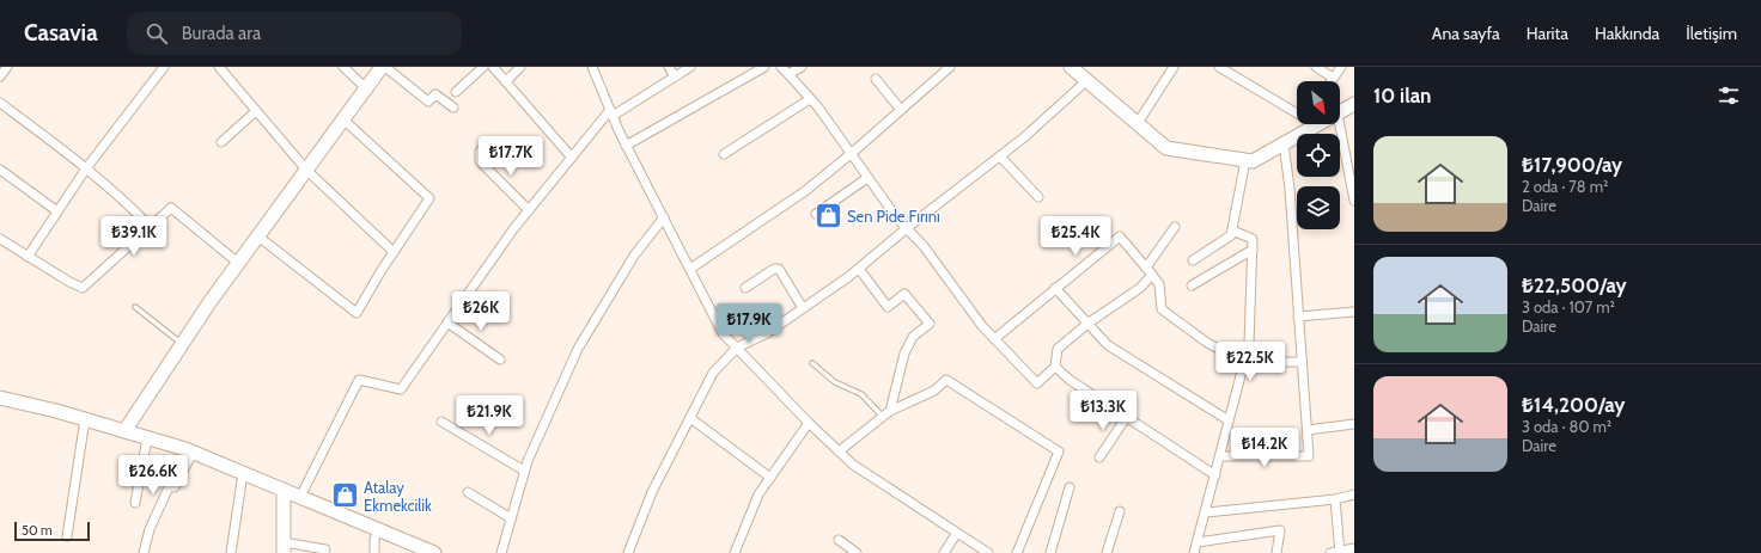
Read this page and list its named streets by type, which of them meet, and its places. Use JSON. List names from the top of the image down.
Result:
{
  "places": {
    "shop": ["Sen Pide Fırını", "Atalay Ekmekcilik"]
  },
  "scale_bar": "50 m",
  "north": "bottom right",
  "page": {
    "header": "Casavia",
    "search": "Burada ara",
    "nav": [
      "Ana sayfa",
      "Harita",
      "Hakkında",
      "İletişim"
    ],
    "heading": "10 ilan",
    "list": [
      {
        "name": "₺17,900/ay",
        "note": "2 oda · 78 m² · Daire"
      },
      {
        "name": "₺22,500/ay",
        "note": "3 oda · 107 m² · Daire"
      },
      {
        "name": "₺14,200/ay",
        "note": "3 oda · 80 m² · Daire"
      }
    ],
    "price": [
      "₺17.7K",
      "₺39.1K",
      "₺25.4K",
      "₺26K",
      "₺17.9K",
      "₺22.5K",
      "₺13.3K",
      "₺21.9K",
      "₺14.2K",
      "₺26.6K"
    ],
    "scale": "50 m"
  }
}
